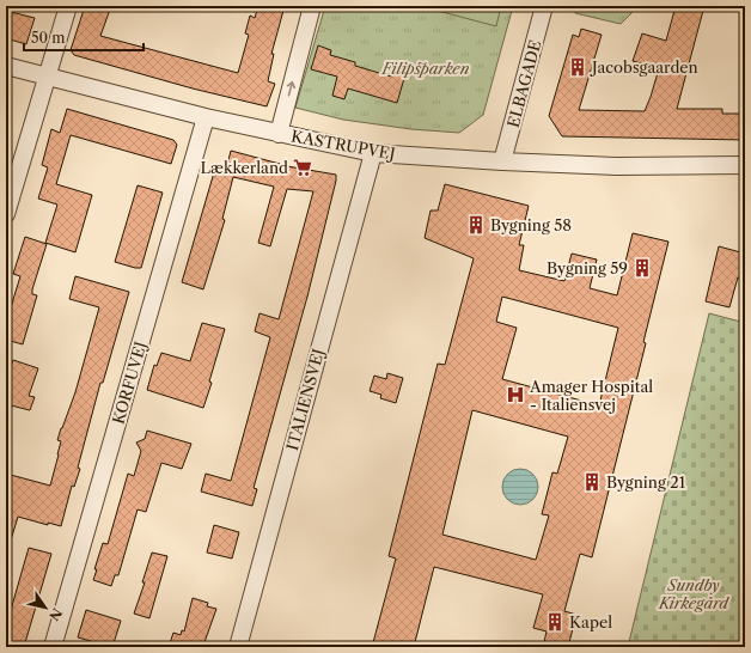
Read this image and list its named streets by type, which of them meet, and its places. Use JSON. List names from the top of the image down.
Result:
{
  "streets": {
    "street": [
      "ELBAGADE",
      "KASTRUPVEJ",
      "KORFUVEJ",
      "ITALIENSVEJ"
    ]
  },
  "crossings": [
    ["ELBAGADE", "KASTRUPVEJ"],
    ["KASTRUPVEJ", "KORFUVEJ"],
    ["KASTRUPVEJ", "ITALIENSVEJ"]
  ],
  "parks": ["Filipsparken", "Sundby Kirkegård"],
  "places": {
    "building": [
      "Jacobsgaarden",
      "Bygning 58",
      "Bygning 59",
      "Bygning 21",
      "Kapel"
    ],
    "supermarket": ["Lækkerland"],
    "hospital": ["Amager Hospital - Italiensvej"]
  },
  "scale_bar": "50 m",
  "north": "bottom right"
}
